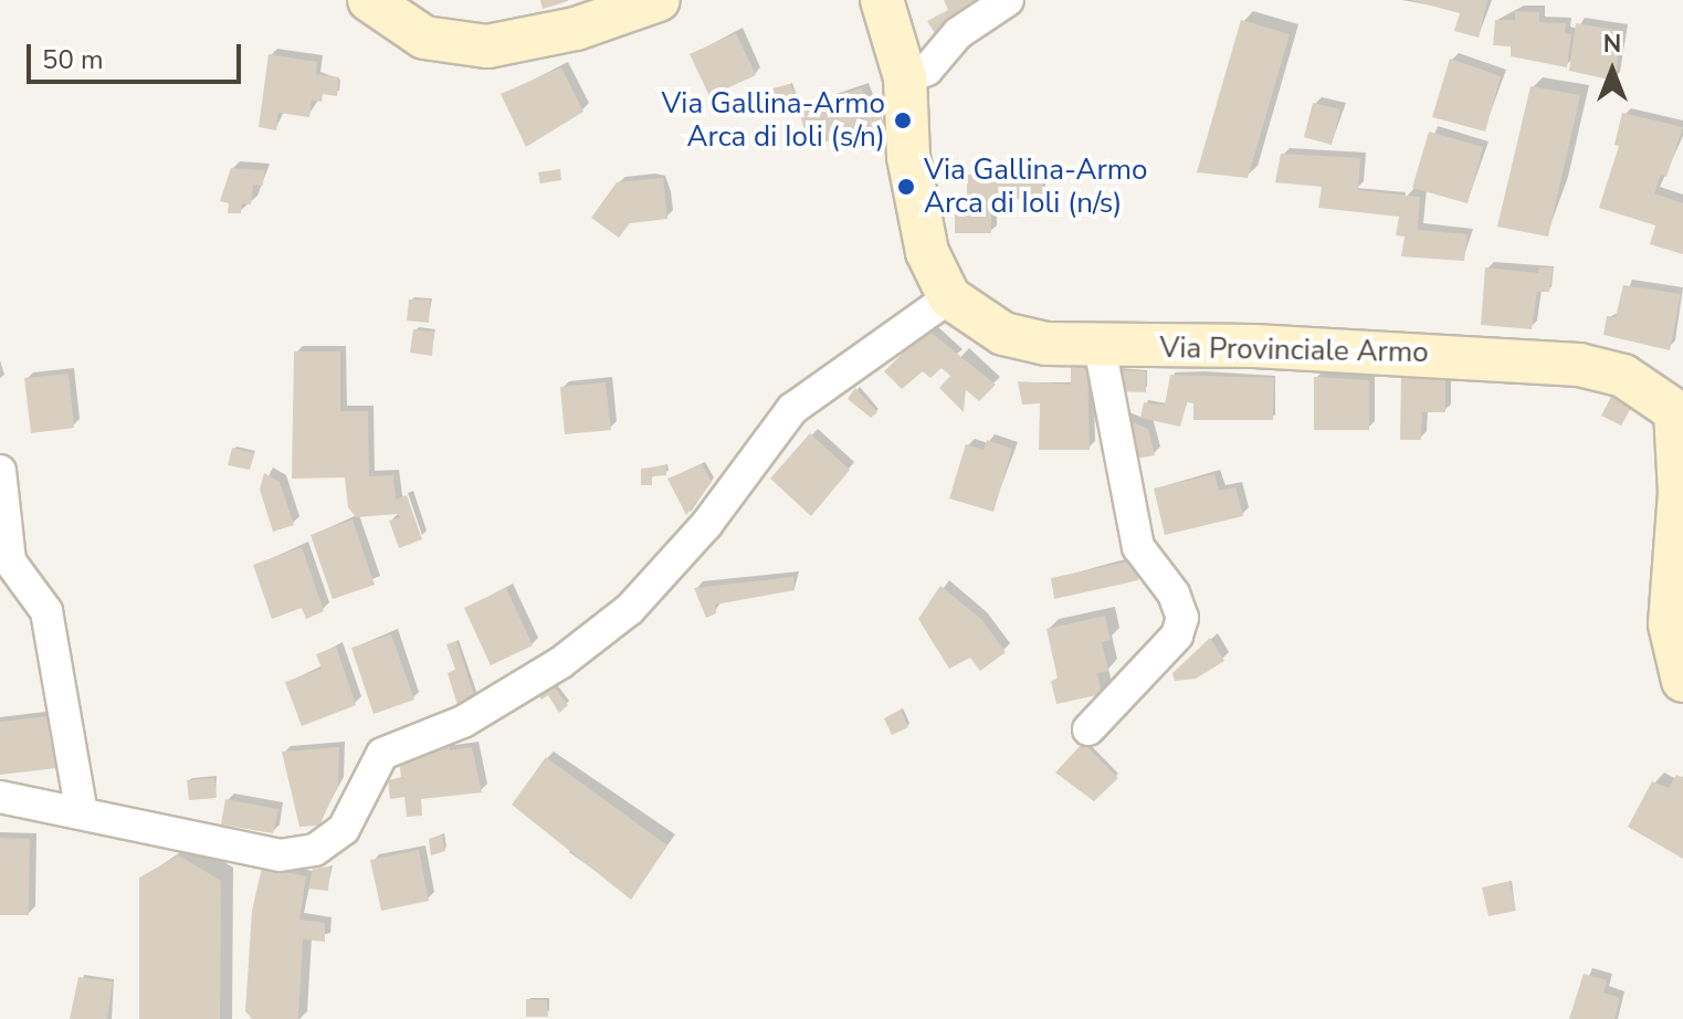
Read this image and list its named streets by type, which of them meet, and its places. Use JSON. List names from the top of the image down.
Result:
{
  "streets": {
    "street": ["Via Provinciale Armo"]
  },
  "places": ["Via Gallina-Armo Arca di Ioli (s/n)", "Via Gallina-Armo Arca di Ioli (n/s)"],
  "scale_bar": "50 m",
  "north": "top"
}
